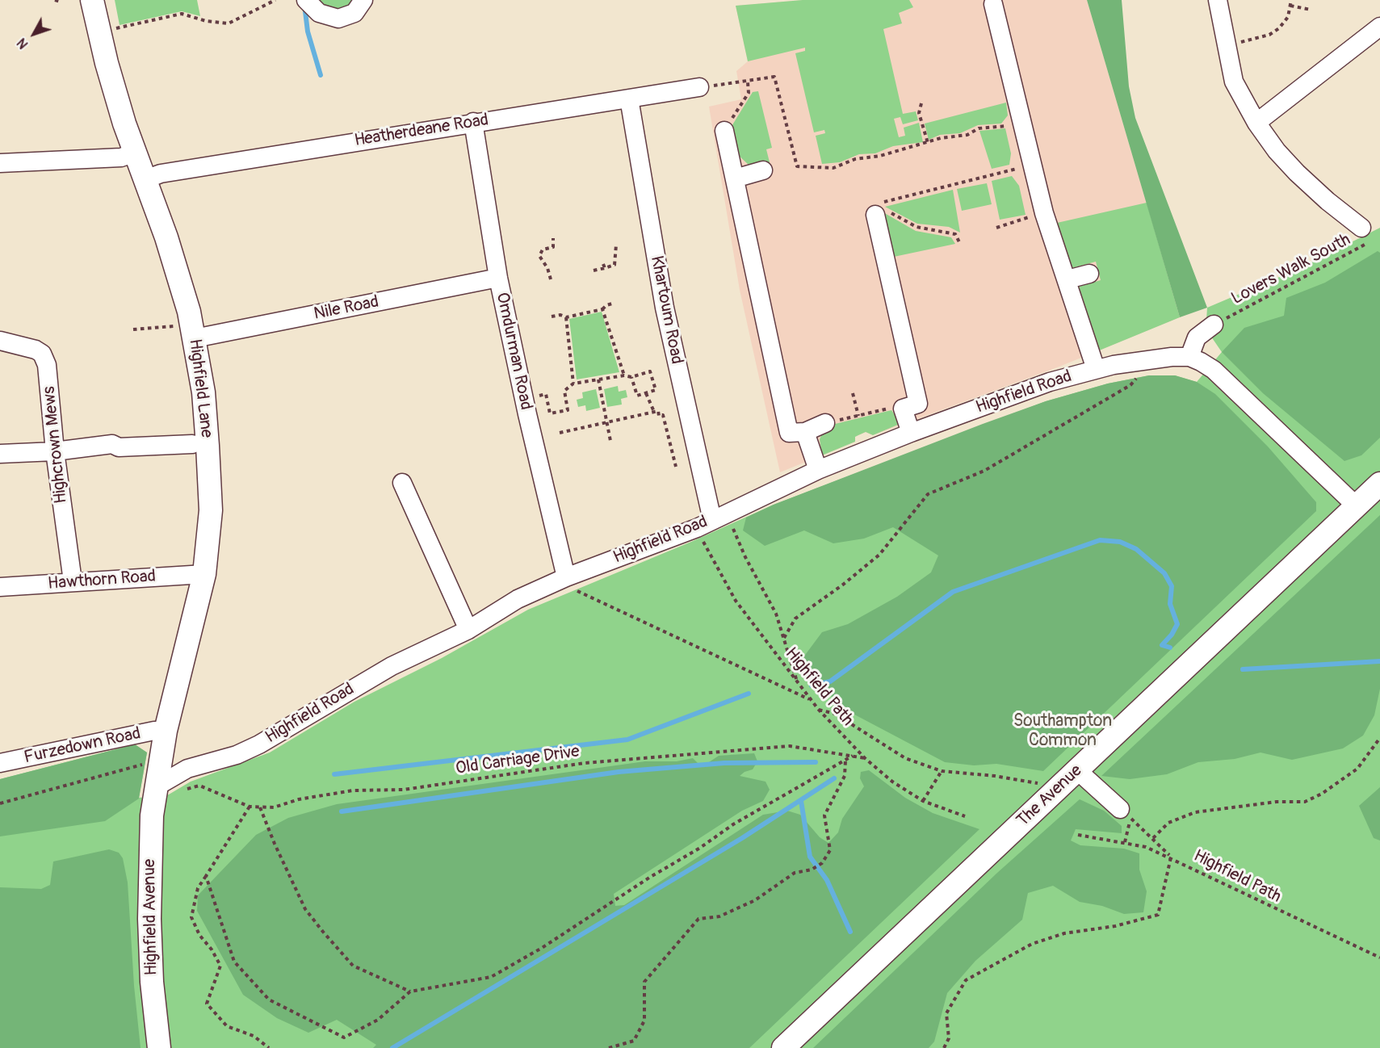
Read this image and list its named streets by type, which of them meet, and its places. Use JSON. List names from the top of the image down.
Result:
{
  "streets": {
    "main road": ["Highfield Lane", "The Avenue", "Highfield Avenue"],
    "street": [
      "Heatherdeane Road",
      "Nile Road",
      "Khartoum Road",
      "Omdurman Road",
      "Highfield Road",
      "Highcrown Mews",
      "Hawthorn Road",
      "Furzedown Road"
    ],
    "path": ["Lovers Walk South", "Highfield Path", "Old Carriage Drive"]
  },
  "crossings": [
    ["Heatherdeane Road", "Khartoum Road"],
    ["Heatherdeane Road", "Omdurman Road"],
    ["Heatherdeane Road", "Highfield Lane"],
    ["Nile Road", "Omdurman Road"],
    ["Nile Road", "Highfield Lane"],
    ["Khartoum Road", "Highfield Road"],
    ["Khartoum Road", "Highfield Path"],
    ["Omdurman Road", "Highfield Road"],
    ["Highfield Lane", "Highfield Road"],
    ["Highfield Lane", "Hawthorn Road"],
    ["Highfield Lane", "Furzedown Road"],
    ["Highfield Lane", "Highfield Avenue"],
    ["Highfield Road", "Highfield Path"],
    ["Highfield Road", "Highfield Avenue"],
    ["Highcrown Mews", "Hawthorn Road"],
    ["Highfield Path", "Old Carriage Drive"]
  ],
  "parks": ["Southampton Common"],
  "north": "bottom left"
}
